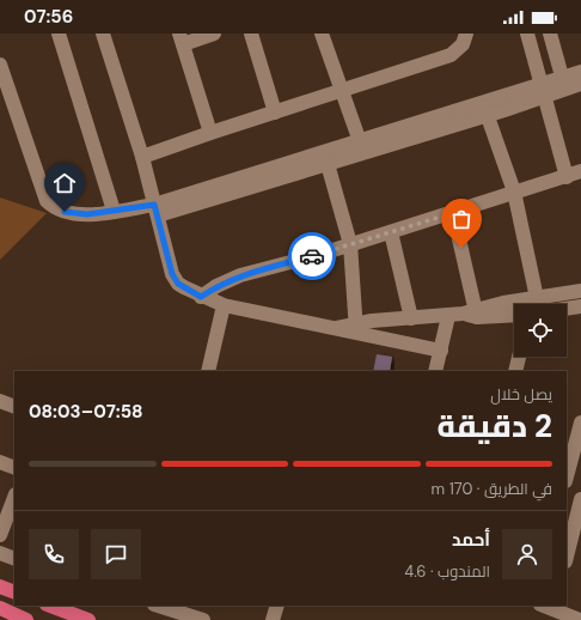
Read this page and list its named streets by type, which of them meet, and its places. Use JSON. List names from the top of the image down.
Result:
{
  "page": {
    "status": "07:56",
    "heading": ["2 دقيقة", "يصل خلال", "07:58–08:03"],
    "panel": ["أحمد", "المندوب · 4.6"],
    "bar": "في الطريق · 170 m"
  }
}
